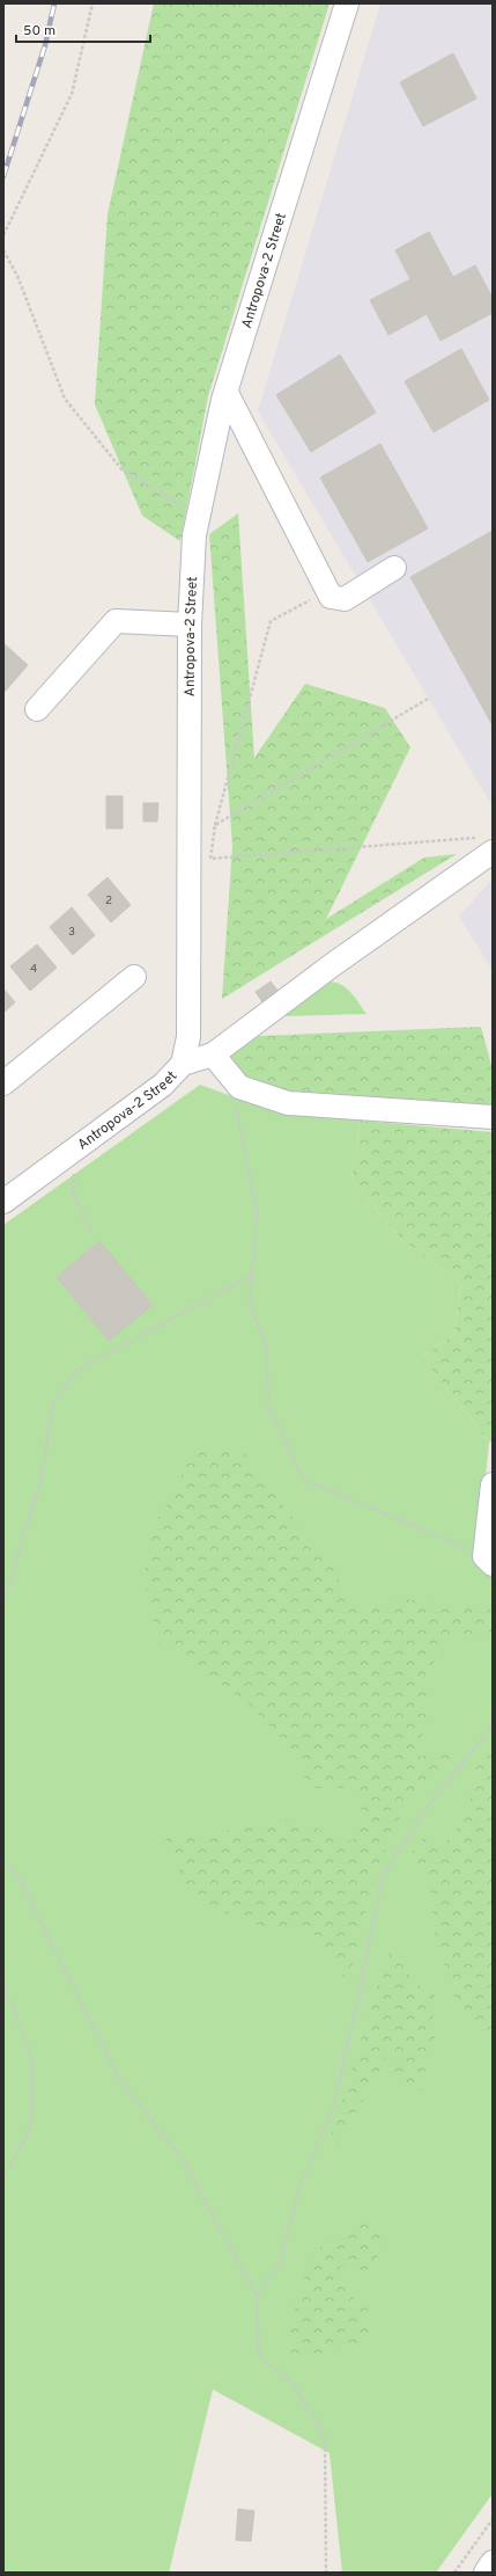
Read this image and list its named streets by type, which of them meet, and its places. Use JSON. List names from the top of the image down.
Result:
{
  "streets": {
    "street": ["Antropova-2 Street"]
  },
  "house_numbers": ["2", "3", "4"],
  "scale_bar": "50 m"
}
